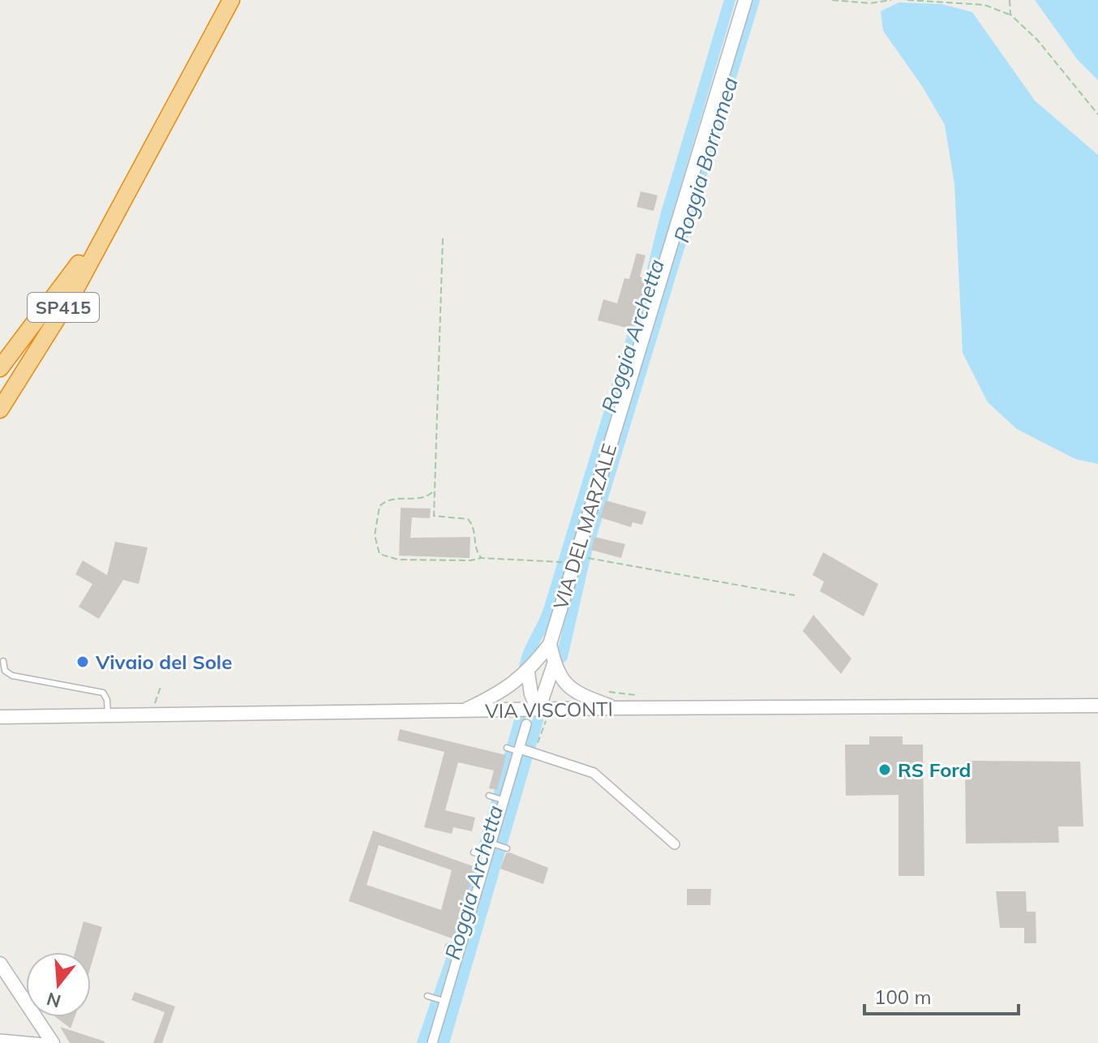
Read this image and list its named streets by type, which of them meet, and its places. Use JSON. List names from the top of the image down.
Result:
{
  "streets": {
    "highway": ["SP415"],
    "main road": ["VIA DEL MARZALE", "VIA VISCONTI"]
  },
  "crossings": [
    ["VIA DEL MARZALE", "VIA VISCONTI"]
  ],
  "water": ["Roggia Borromea", "Roggia Archetta"],
  "places": ["Vivaio del Sole", "RS Ford"],
  "scale_bar": "100 m",
  "north": "bottom"
}
